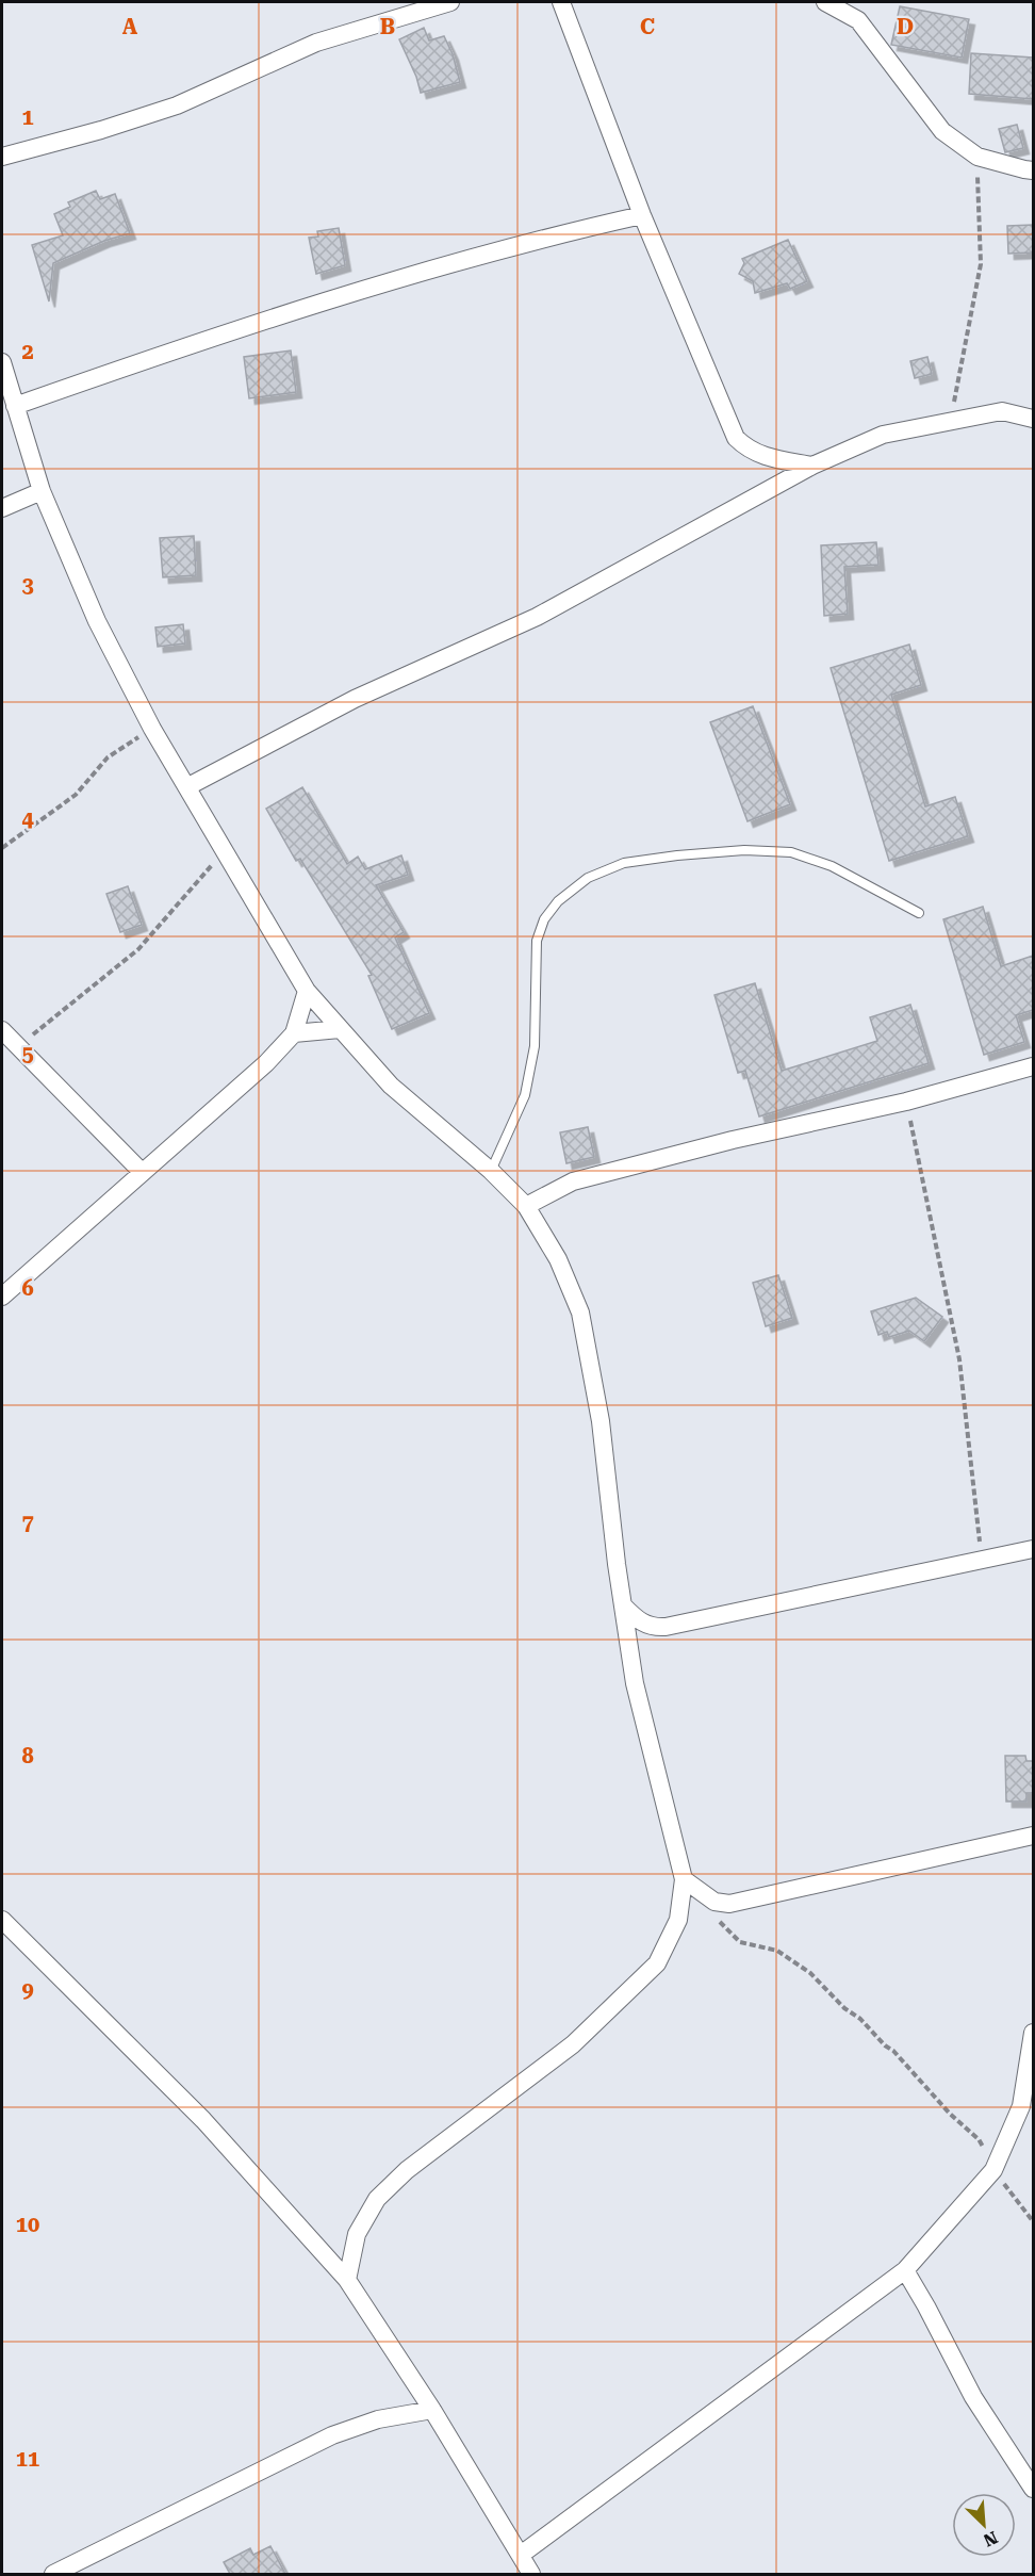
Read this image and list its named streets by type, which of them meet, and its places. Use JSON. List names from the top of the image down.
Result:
{
  "north": "bottom right",
  "grid": {
    "columns": [
      "A",
      "B",
      "C",
      "D"
    ],
    "rows": [
      "1",
      "2",
      "3",
      "4",
      "5",
      "6",
      "7",
      "8",
      "9",
      "10",
      "11"
    ]
  }
}
